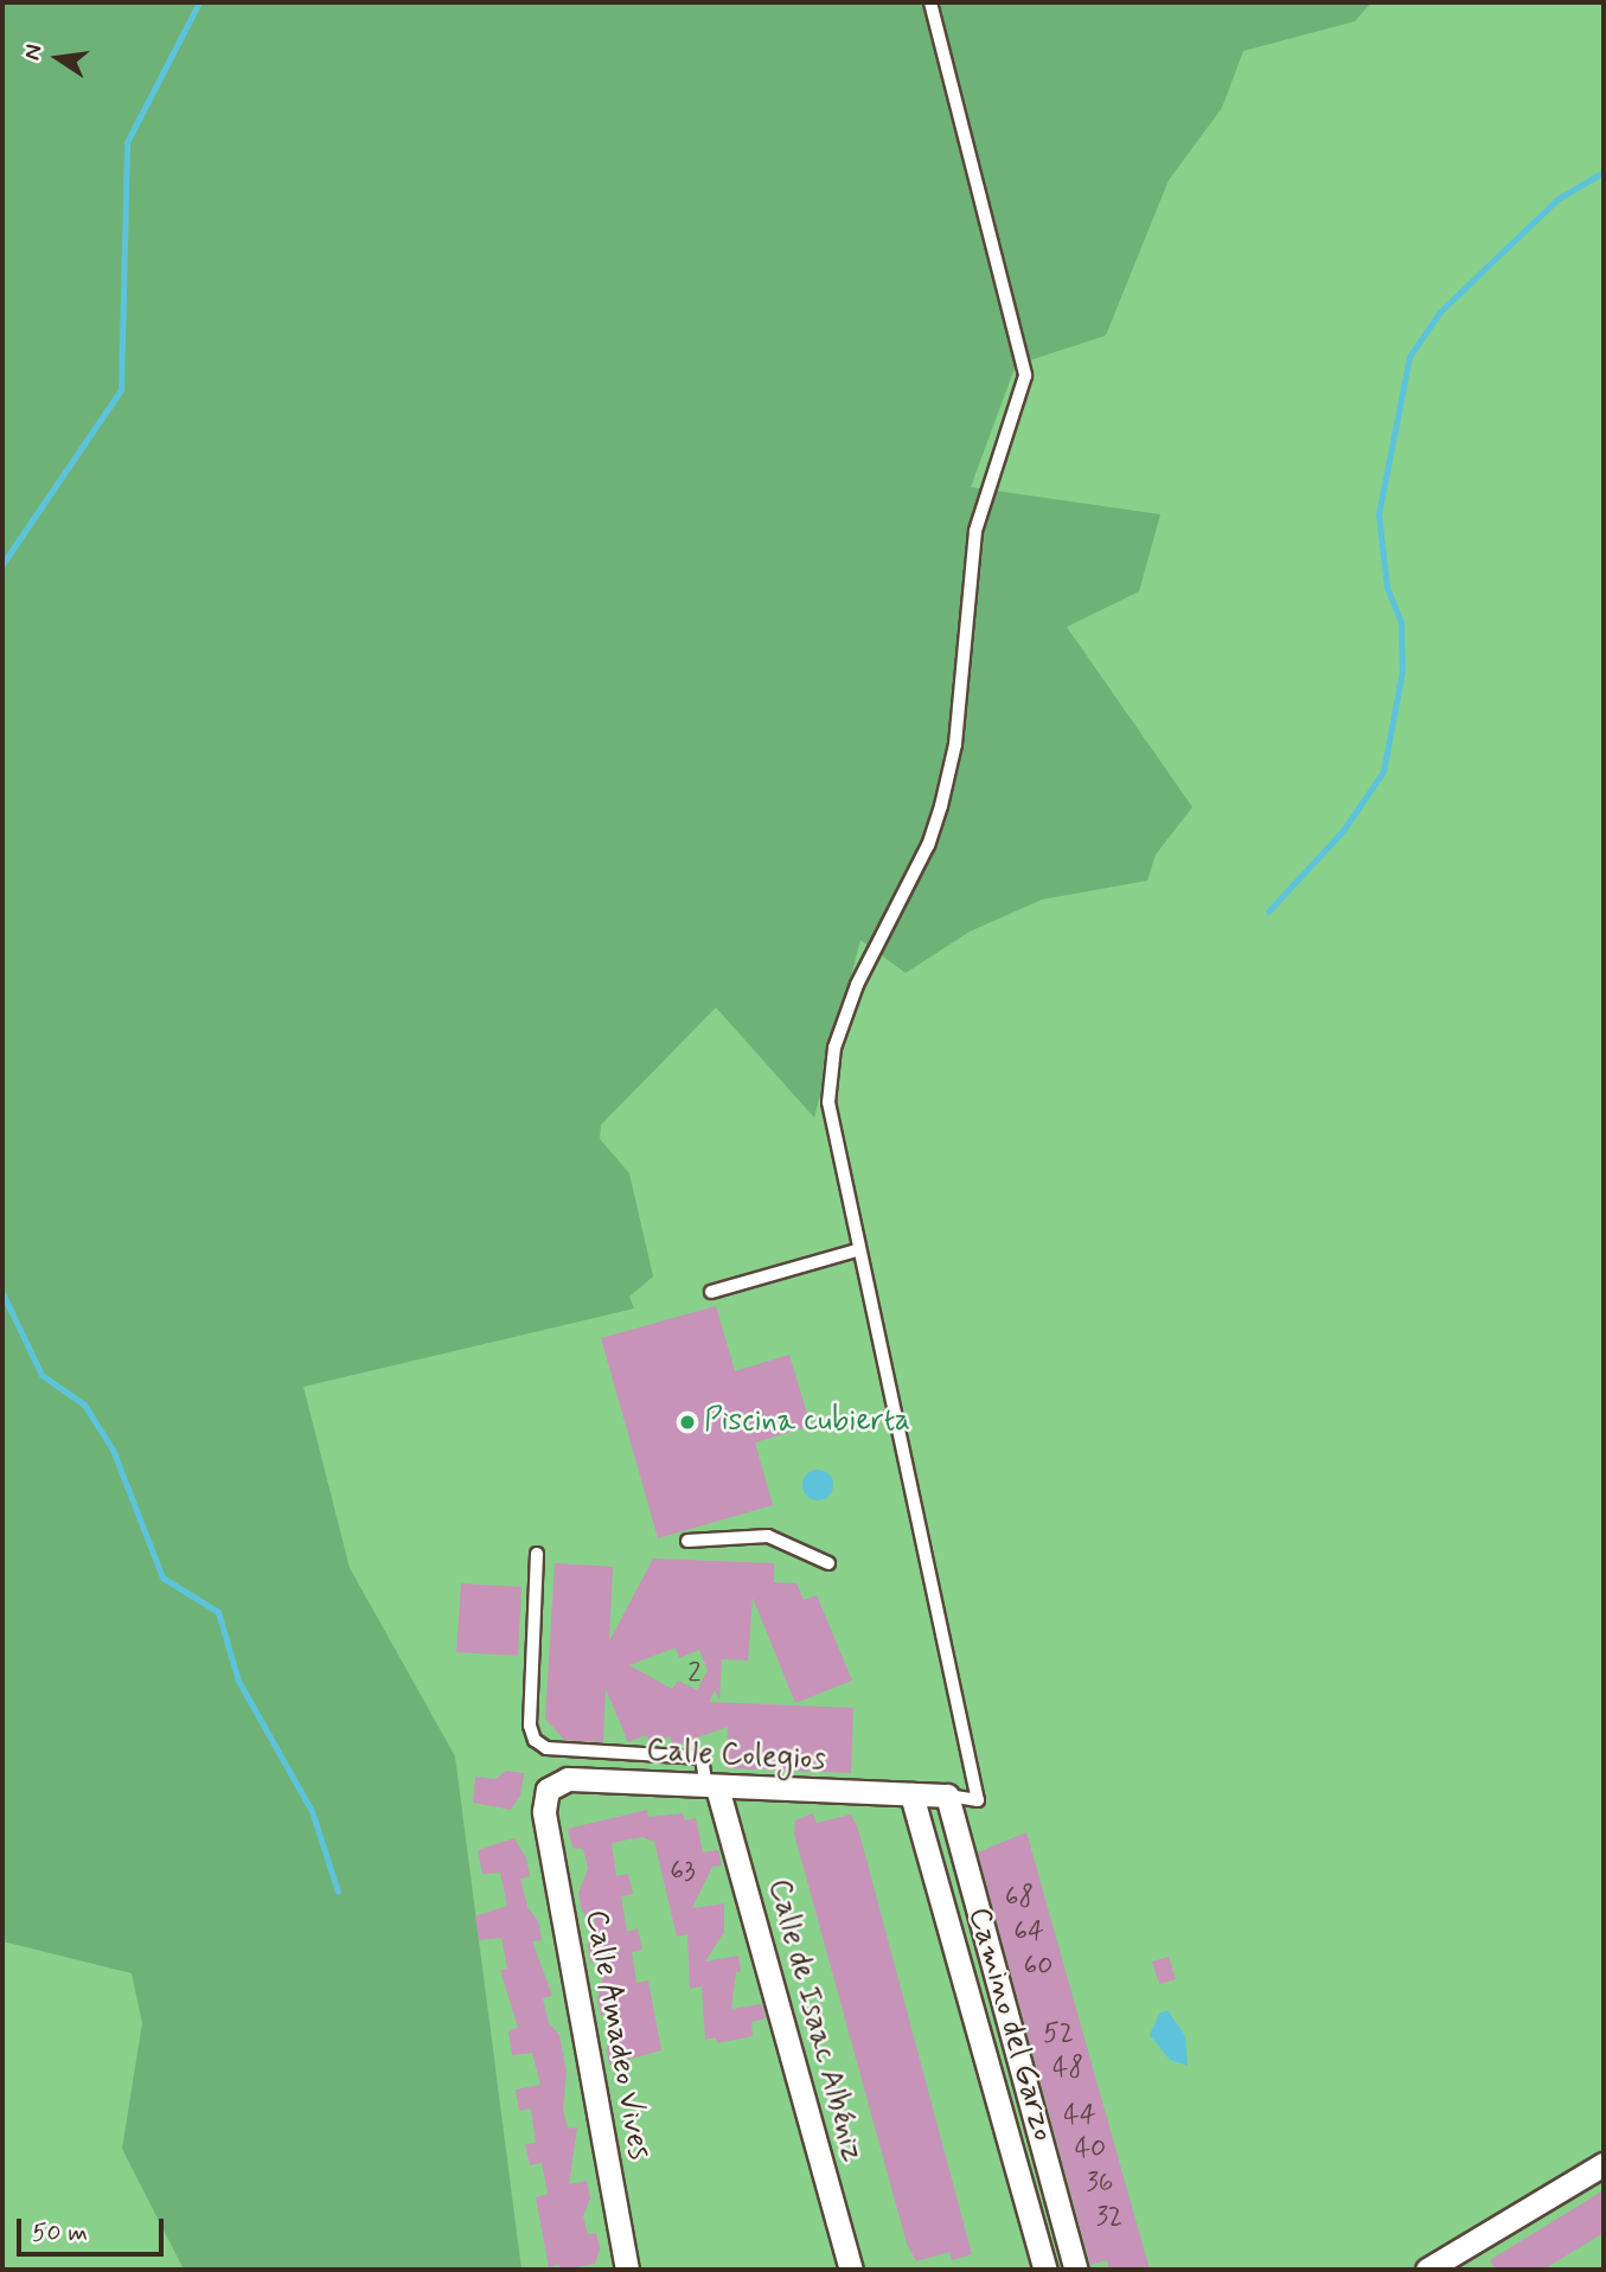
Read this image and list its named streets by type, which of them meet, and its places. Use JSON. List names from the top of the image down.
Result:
{
  "streets": {
    "street": [
      "Calle Colegios",
      "Calle de Isaac Albéniz",
      "Camino del Garzo",
      "Calle Amadeo Vives"
    ]
  },
  "crossings": [
    ["Calle Colegios", "Calle de Isaac Albéniz"],
    ["Calle Colegios", "Camino del Garzo"],
    ["Calle Colegios", "Calle Amadeo Vives"]
  ],
  "places": ["Piscina cubierta"],
  "house_numbers": [
    "2",
    "63",
    "68",
    "64",
    "60",
    "52",
    "48",
    "44",
    "40",
    "36",
    "32"
  ],
  "scale_bar": "50 m",
  "north": "left"
}
